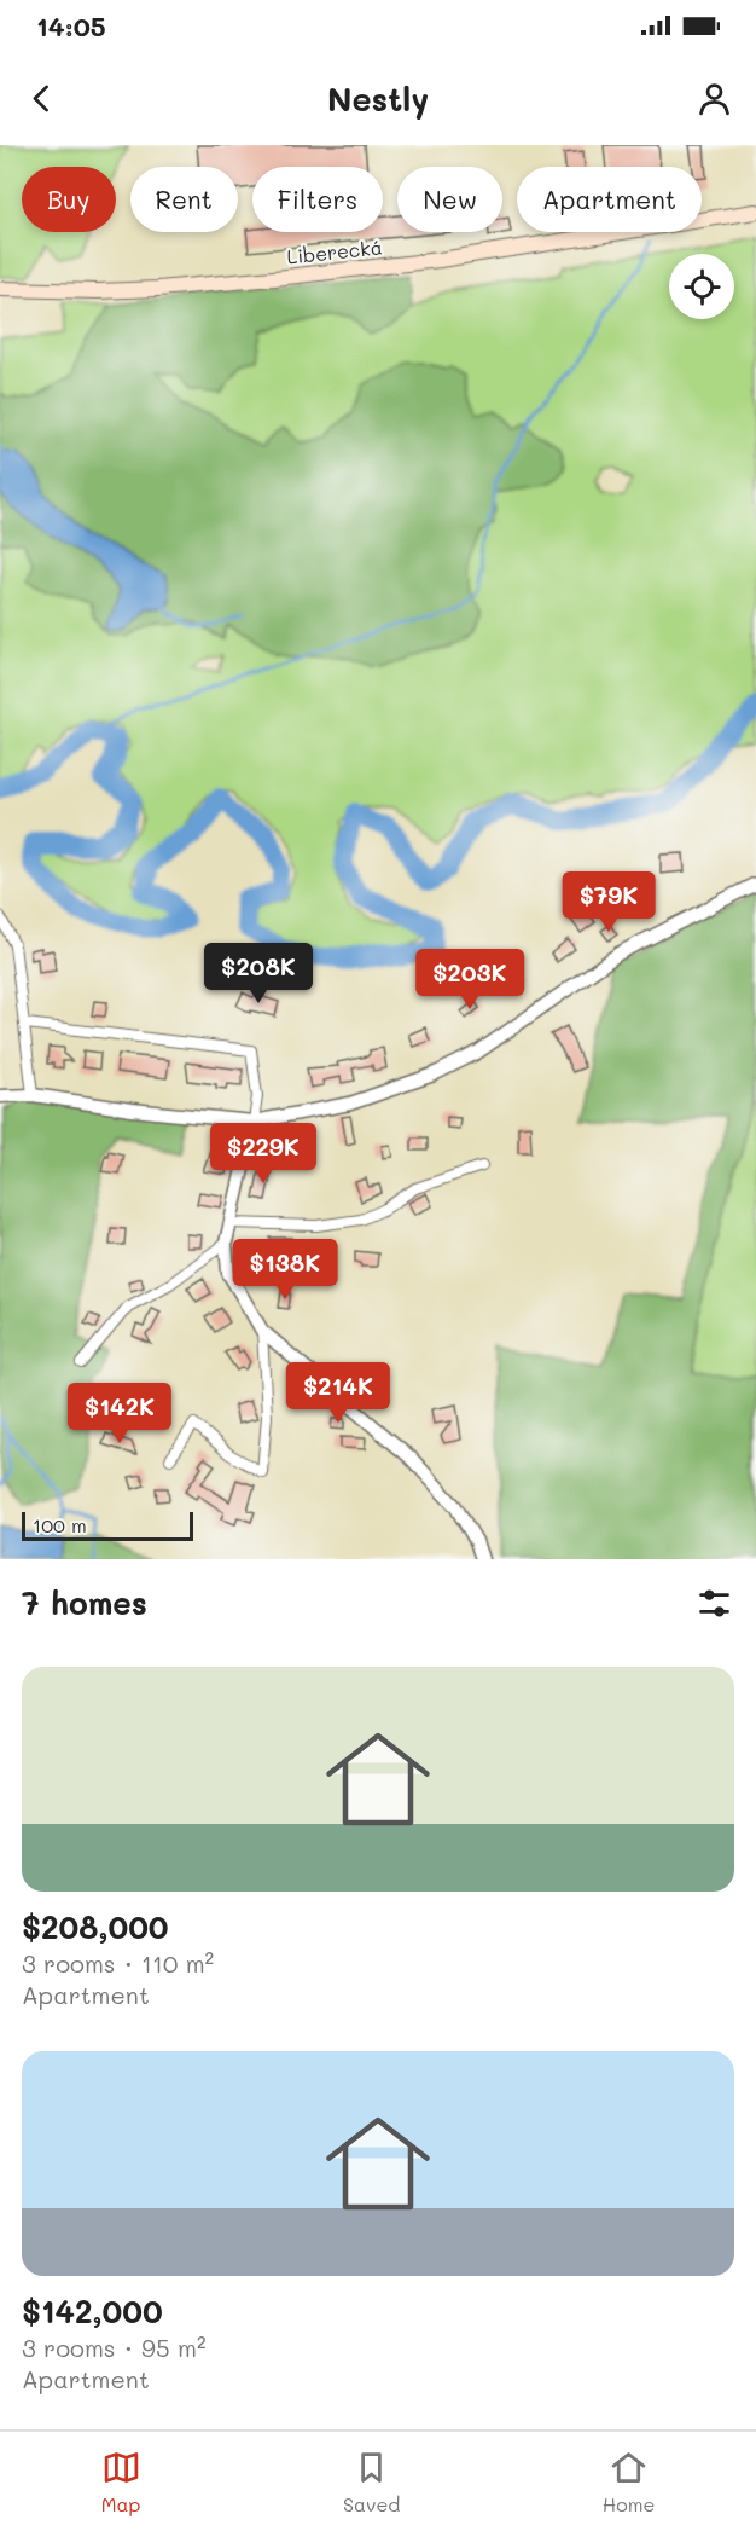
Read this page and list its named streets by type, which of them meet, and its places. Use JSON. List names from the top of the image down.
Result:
{
  "streets": {
    "main road": ["Liberecká"]
  },
  "scale_bar": "100 m",
  "page": {
    "status": "14:05",
    "header": "Nestly",
    "chip": [
      "Buy",
      "Rent",
      "Filters",
      "New",
      "Apartment"
    ],
    "price": [
      "$79K",
      "$208K",
      "$203K",
      "$229K",
      "$138K",
      "$214K",
      "$142K"
    ],
    "scale": "100 m",
    "heading": "7 homes",
    "list": [
      {
        "name": "$208,000",
        "note": "3 rooms · 110 m² · Apartment"
      },
      {
        "name": "$142,000",
        "note": "3 rooms · 95 m² · Apartment"
      }
    ],
    "tabs": ["Map", "Saved", "Home"]
  }
}
